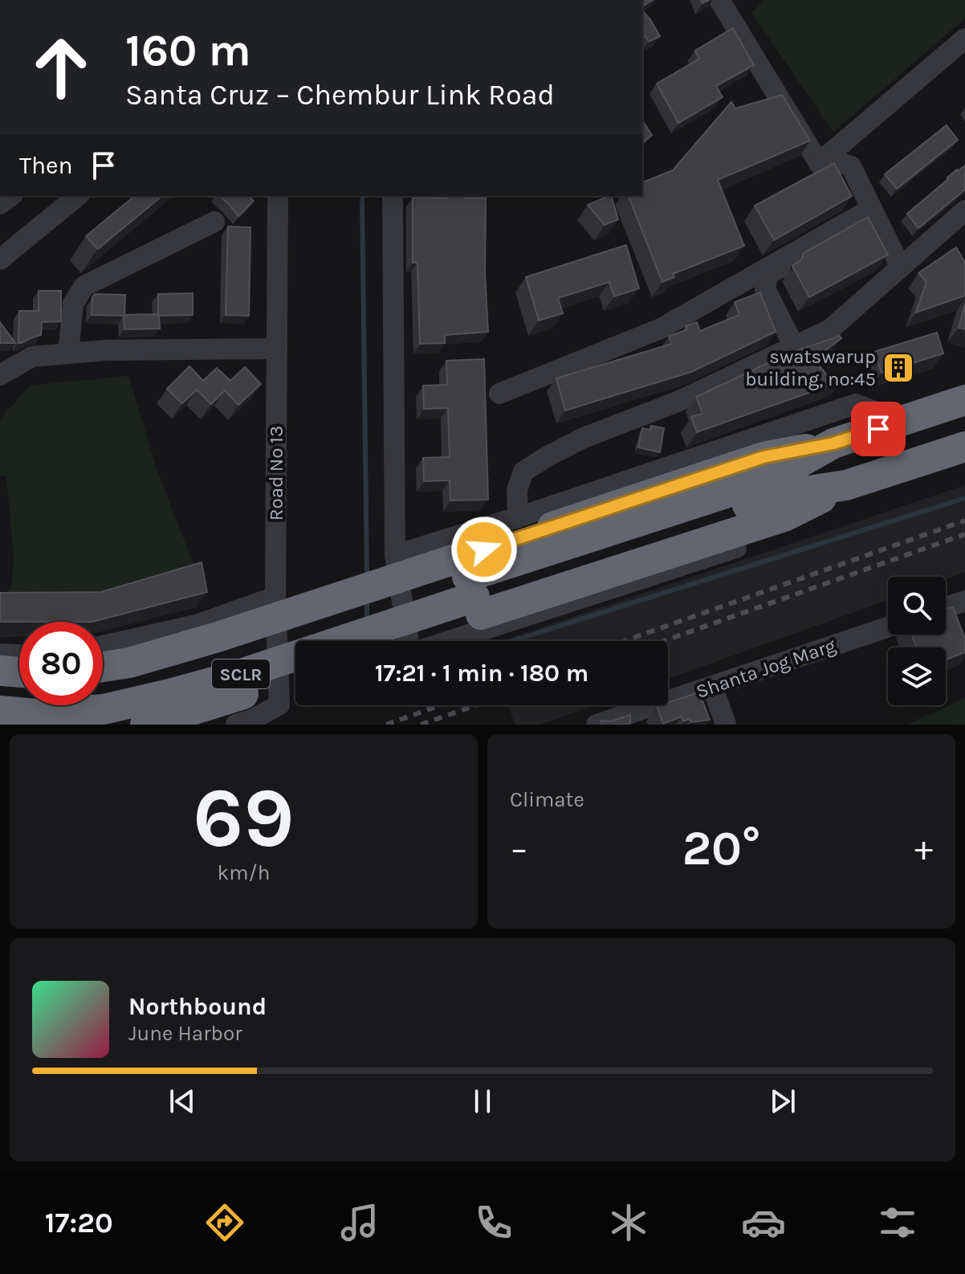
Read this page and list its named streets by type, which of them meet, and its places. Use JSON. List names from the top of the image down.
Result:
{
  "streets": {
    "highway": ["SCLR"],
    "street": ["Road No 13", "Shanta Jog Marg"]
  },
  "places": {
    "building": ["swatswarup building, no:45"]
  },
  "page": {
    "turn": ["160 m", "Santa Cruz – Chembur Link Road"],
    "then": "Then",
    "limit": "80",
    "trip": "17:21 · 1 min · 180 m",
    "tile": [
      ["69", "km/h"],
      "Climate"
    ],
    "heat": ["−", "20°", "+"],
    "song": ["Northbound", "June Harbor"],
    "tabs": "17:20"
  }
}
